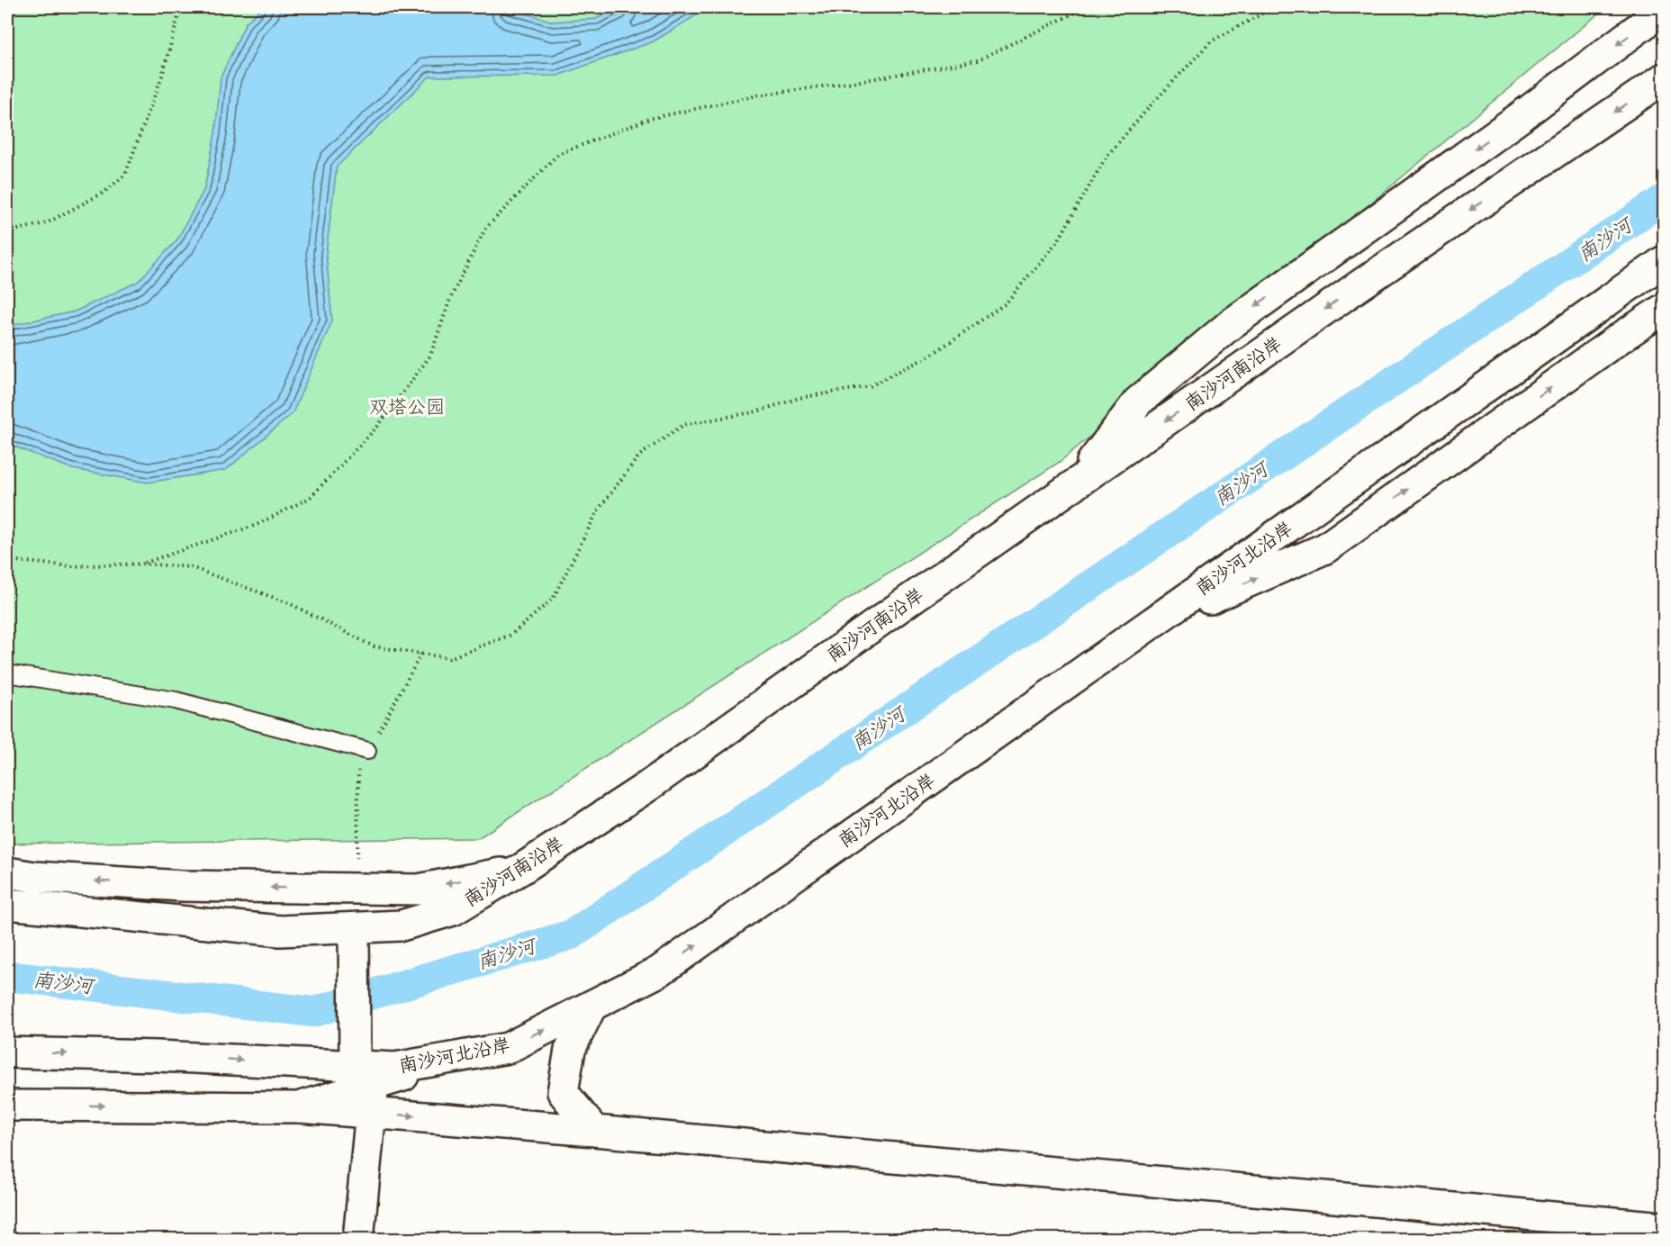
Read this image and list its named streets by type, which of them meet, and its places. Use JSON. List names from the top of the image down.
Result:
{
  "streets": {
    "main road": ["南沙河南沿岸", "南沙河北沿岸"]
  },
  "water": ["南沙河"],
  "parks": ["双塔公园"]
}
